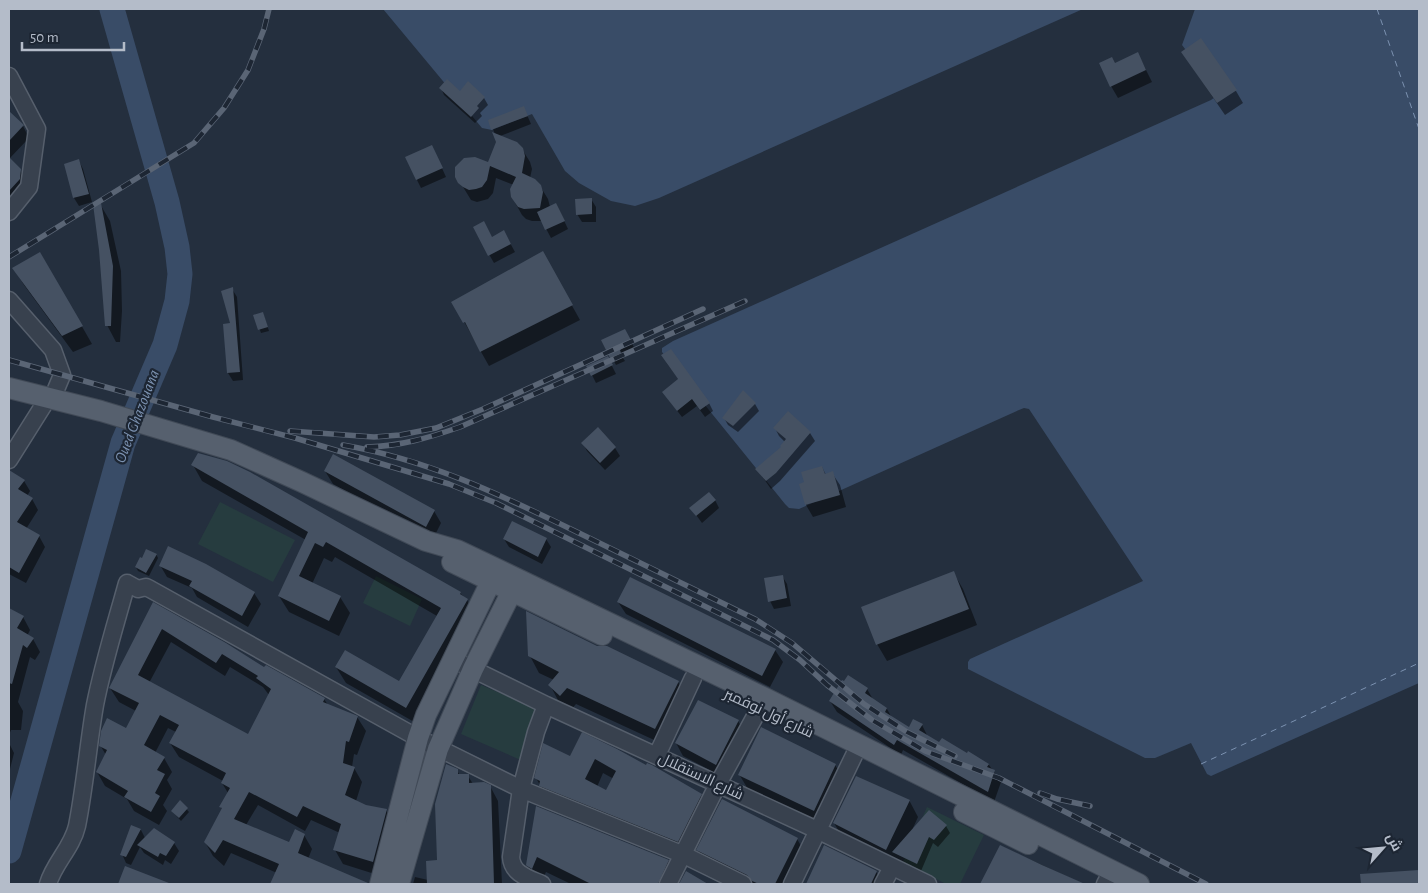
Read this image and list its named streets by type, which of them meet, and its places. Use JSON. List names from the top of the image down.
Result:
{
  "streets": {
    "main road": ["شارع أول نوفمبر"],
    "street": ["شارع الاستقلال"]
  },
  "water": ["Oued Ghazouana"],
  "scale_bar": "50 m",
  "north": "top right"
}
